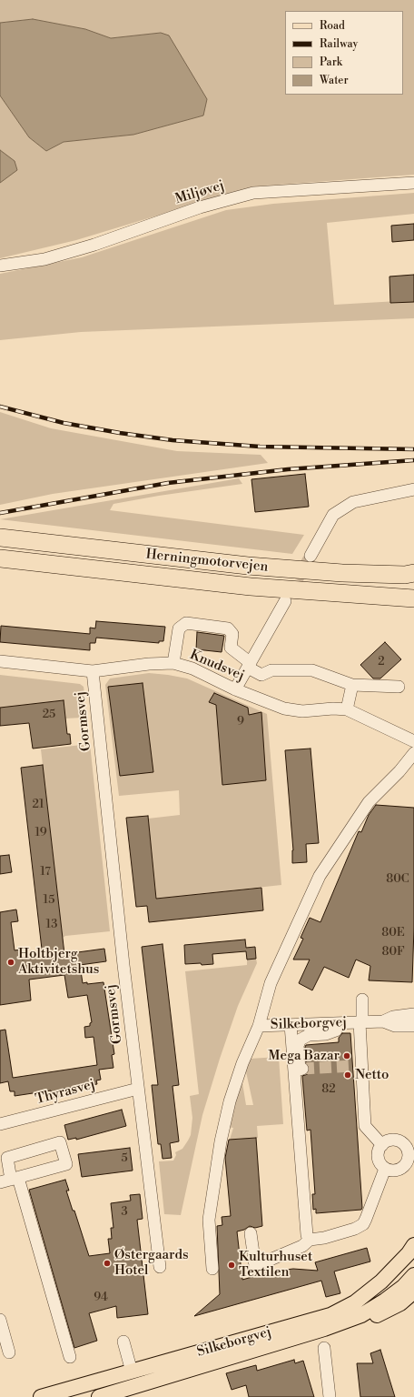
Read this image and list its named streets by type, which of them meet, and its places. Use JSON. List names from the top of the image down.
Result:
{
  "streets": {
    "highway": ["Herningmotorvejen"],
    "main road": ["Silkeborgvej"],
    "street": [
      "Miljøvej",
      "Knudsvej",
      "Gormsvej",
      "Thyrasvej"
    ]
  },
  "crossings": [
    ["Knudsvej", "Gormsvej"],
    ["Gormsvej", "Thyrasvej"]
  ],
  "places": [
    "Holtbjerg Aktivitetshus",
    "Mega Bazar",
    "Netto",
    "Østergaards Hotel",
    "Kulturhuset Textilen"
  ],
  "house_numbers": [
    "2",
    "25",
    "9",
    "21",
    "19",
    "17",
    "80C",
    "15",
    "13",
    "80E",
    "80F",
    "82",
    "5",
    "3",
    "94"
  ],
  "legend": [
    "Road",
    "Railway",
    "Park",
    "Water"
  ]
}
